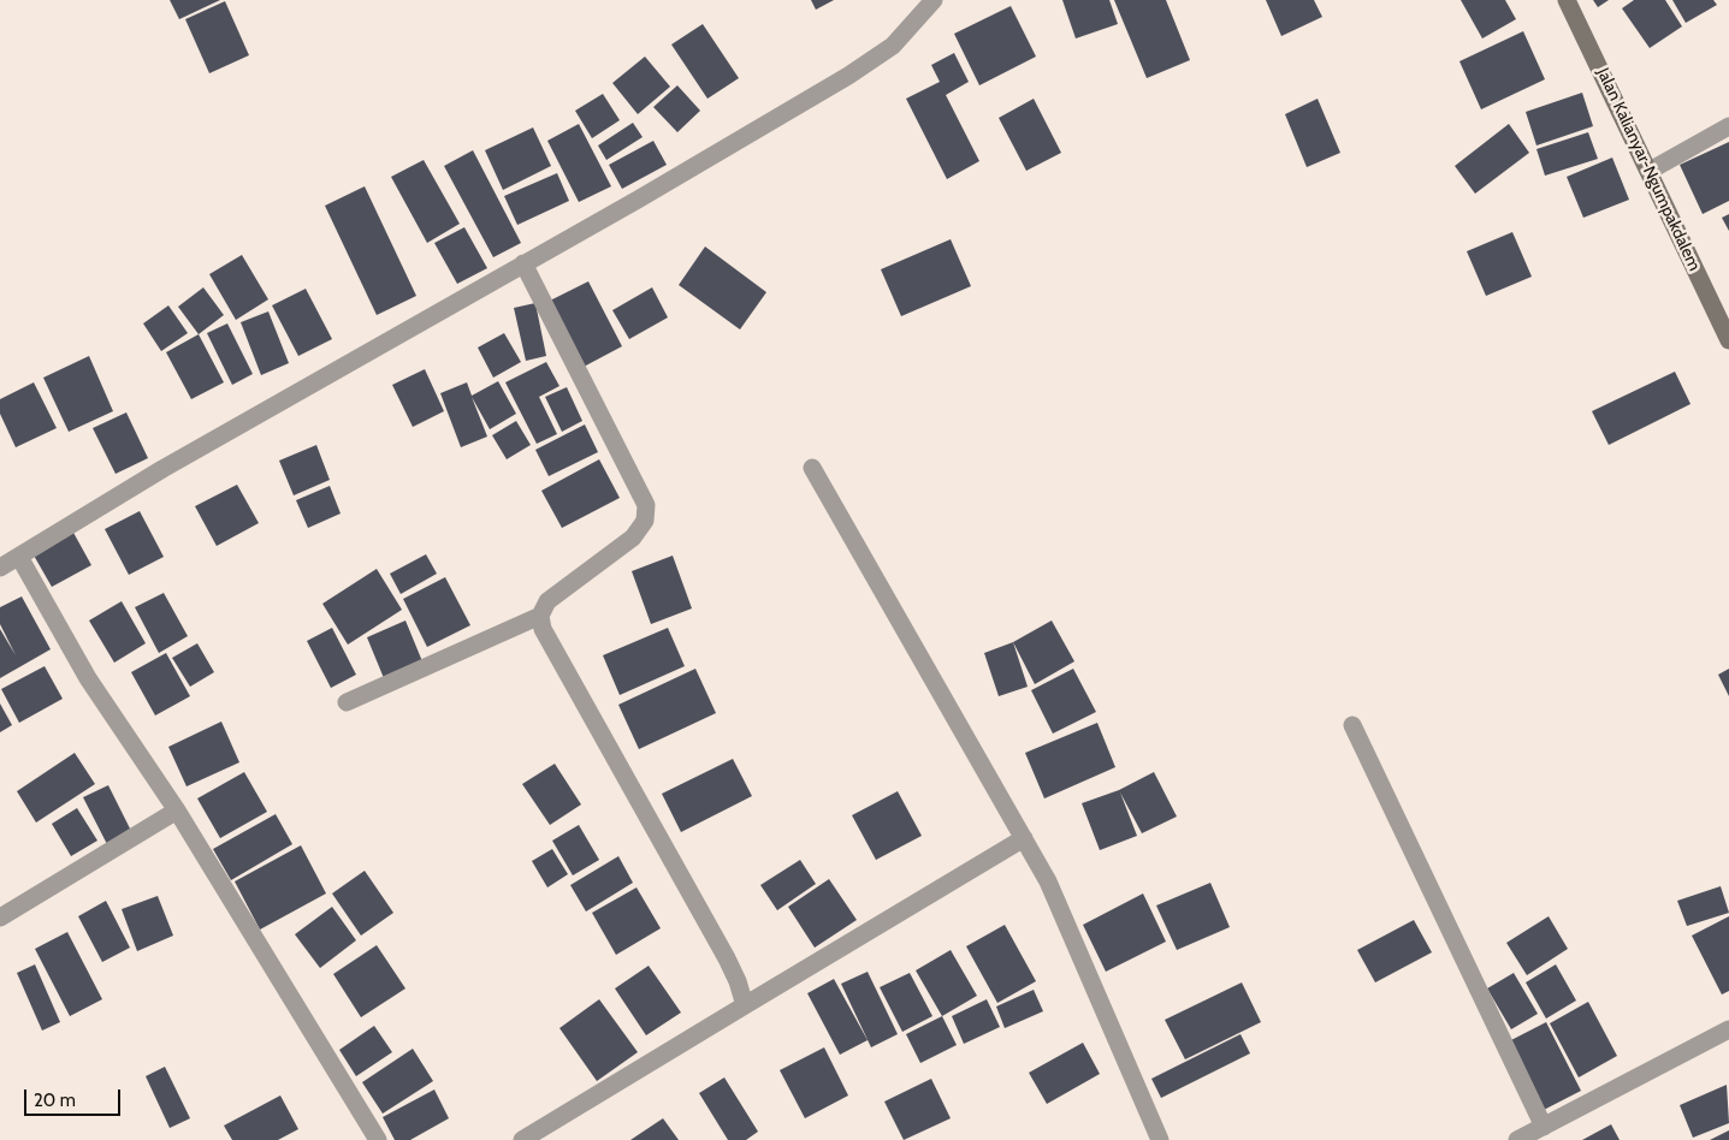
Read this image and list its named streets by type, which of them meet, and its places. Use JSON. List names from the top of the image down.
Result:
{
  "streets": {
    "street": ["Jalan Kalianyar-Ngumpakdalem"]
  },
  "scale_bar": "20 m"
}
